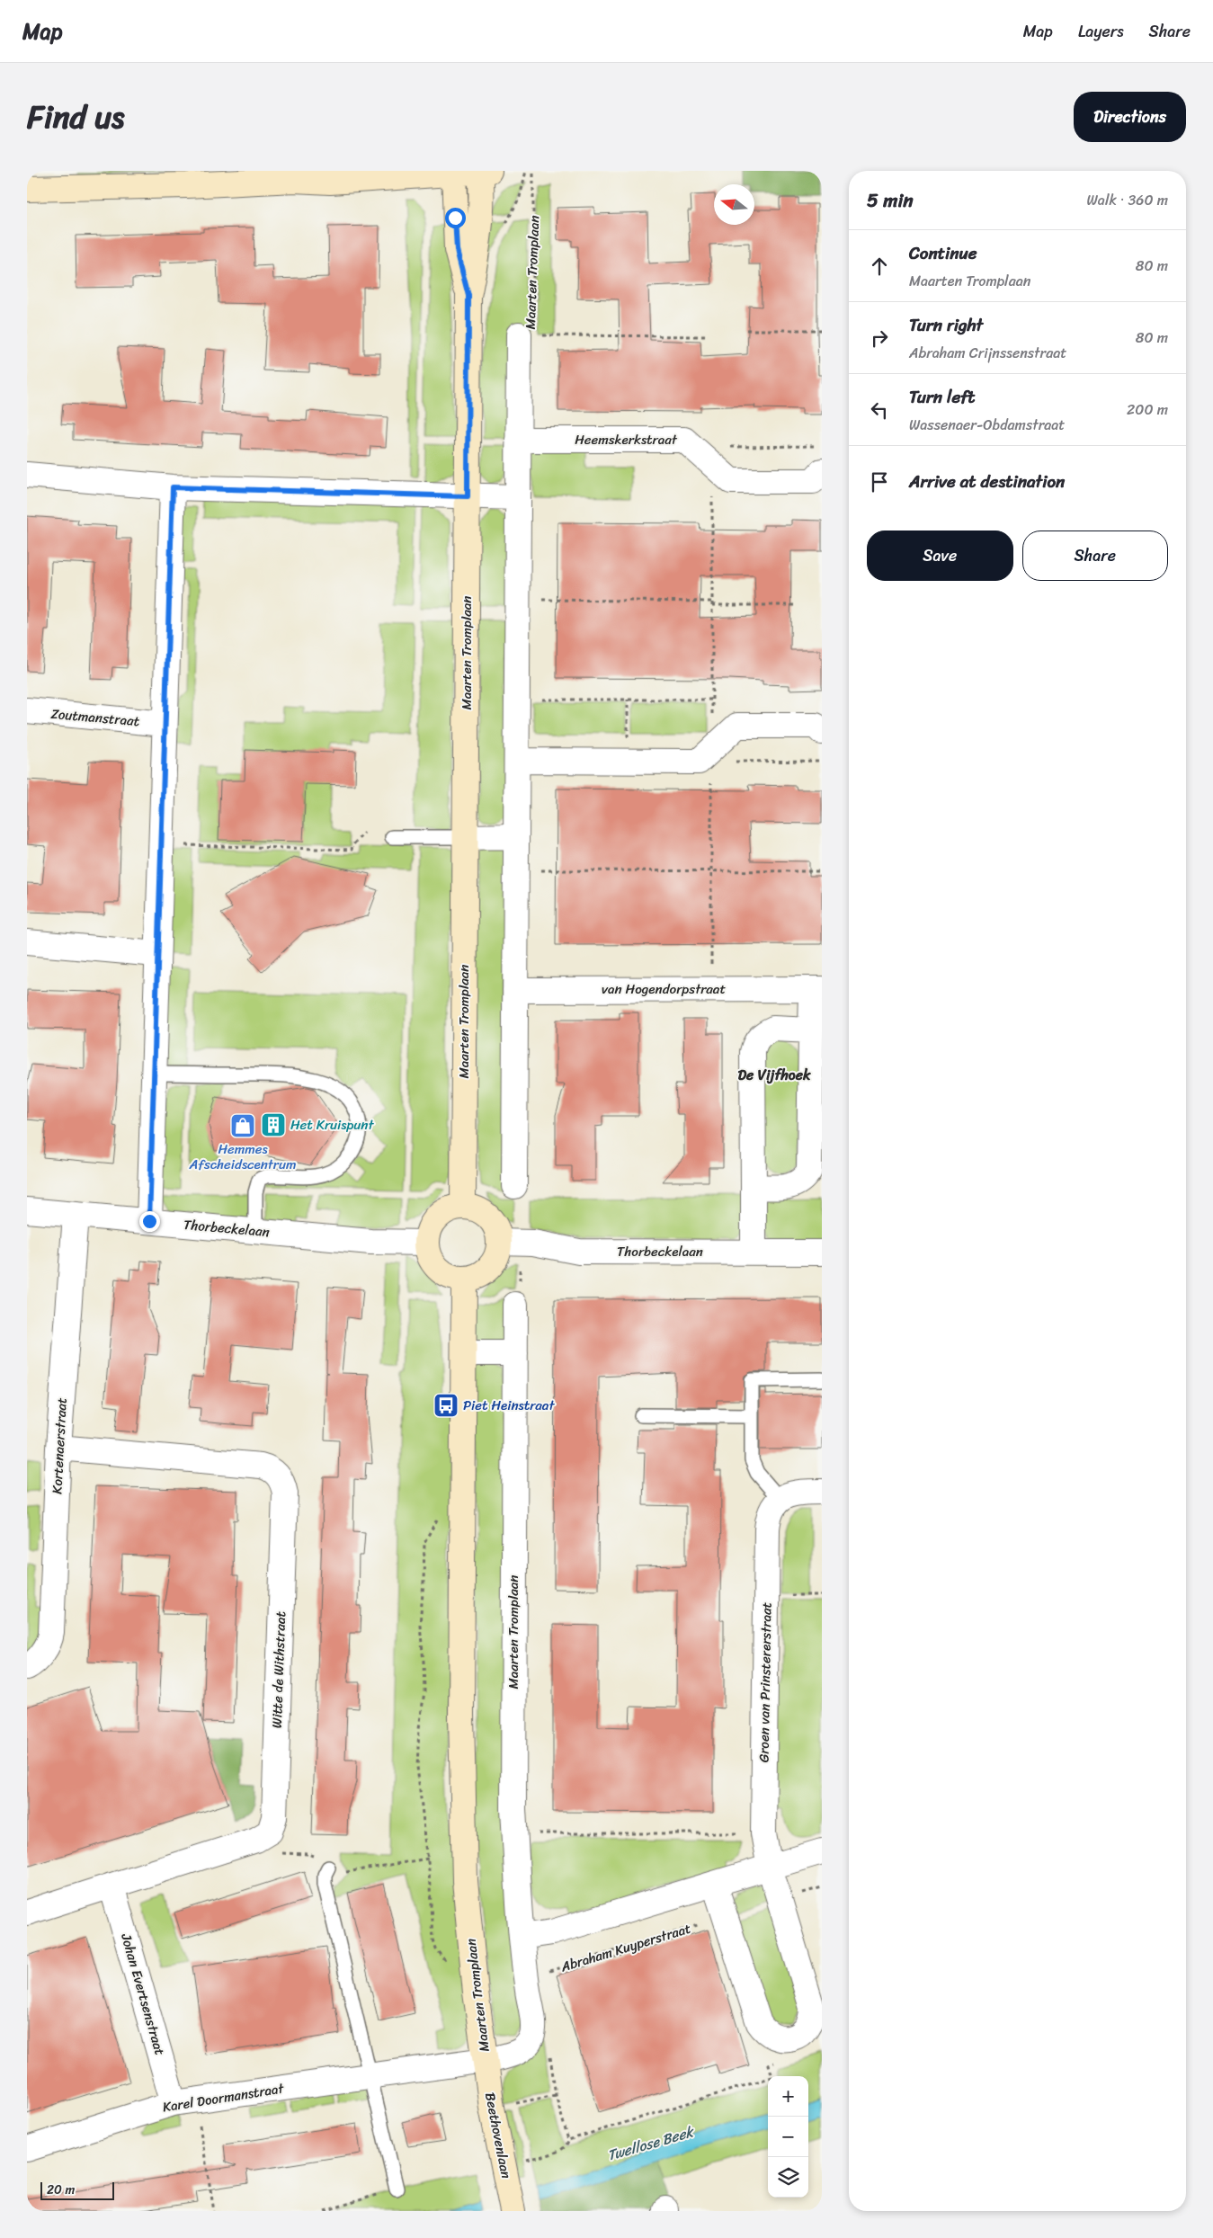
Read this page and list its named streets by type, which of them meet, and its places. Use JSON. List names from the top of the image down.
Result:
{
  "streets": {
    "street": [
      "Maarten Tromplaan",
      "Heemskerkstraat",
      "Zoutmanstraat",
      "van Hogendorpstraat",
      "Thorbeckelaan",
      "Kortenaerstraat",
      "Witte de Withstraat",
      "Groen van Prinstererstraat",
      "Johan Evertsenstraat",
      "Karel Doormanstraat",
      "Beethovenlaan"
    ],
    "path": ["Abraham Kuyperstraat"]
  },
  "crossings": [
    ["Maarten Tromplaan", "Heemskerkstraat"],
    ["Maarten Tromplaan", "van Hogendorpstraat"],
    ["Maarten Tromplaan", "Thorbeckelaan"],
    ["Maarten Tromplaan", "Abraham Kuyperstraat"],
    ["Maarten Tromplaan", "Karel Doormanstraat"],
    ["Maarten Tromplaan", "Beethovenlaan"],
    ["Thorbeckelaan", "Kortenaerstraat"],
    ["Kortenaerstraat", "Witte de Withstraat"],
    ["Johan Evertsenstraat", "Karel Doormanstraat"],
    ["Karel Doormanstraat", "Beethovenlaan"]
  ],
  "districts": ["De Vijfhoek"],
  "water": ["Twellose Beek"],
  "places": {
    "building": ["Het Kruispunt"],
    "shop": ["Hemmes Afscheidscentrum"],
    "bus stop": ["Piet Heinstraat"]
  },
  "scale_bar": "20 m",
  "north": "left",
  "page": {
    "header": "Map",
    "nav": ["Map", "Layers", "Share"],
    "title": "Find us",
    "buttons": [
      "Directions",
      ["Save", "Share"]
    ],
    "heading": ["5 min", "Walk · 360 m"],
    "list": [
      ["Continue", "Maarten Tromplaan", "80 m"],
      ["Turn right", "Abraham Crijnssenstraat", "80 m"],
      ["Turn left", "Wassenaer-Obdamstraat", "200 m"],
      "Arrive at destination"
    ],
    "map_buttons": ["+", "−"],
    "scale": "20 m"
  }
}
